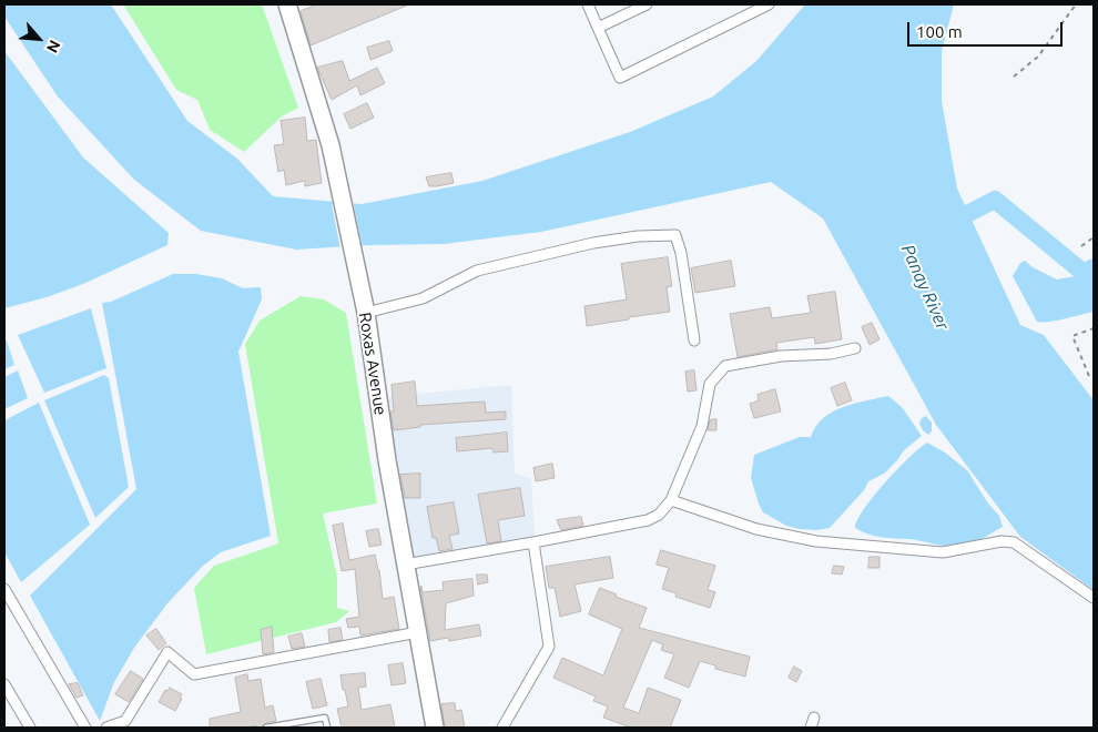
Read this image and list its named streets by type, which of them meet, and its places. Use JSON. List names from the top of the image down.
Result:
{
  "streets": {
    "main road": ["Roxas Avenue"]
  },
  "water": ["Panay River"],
  "scale_bar": "100 m",
  "north": "bottom right"
}
